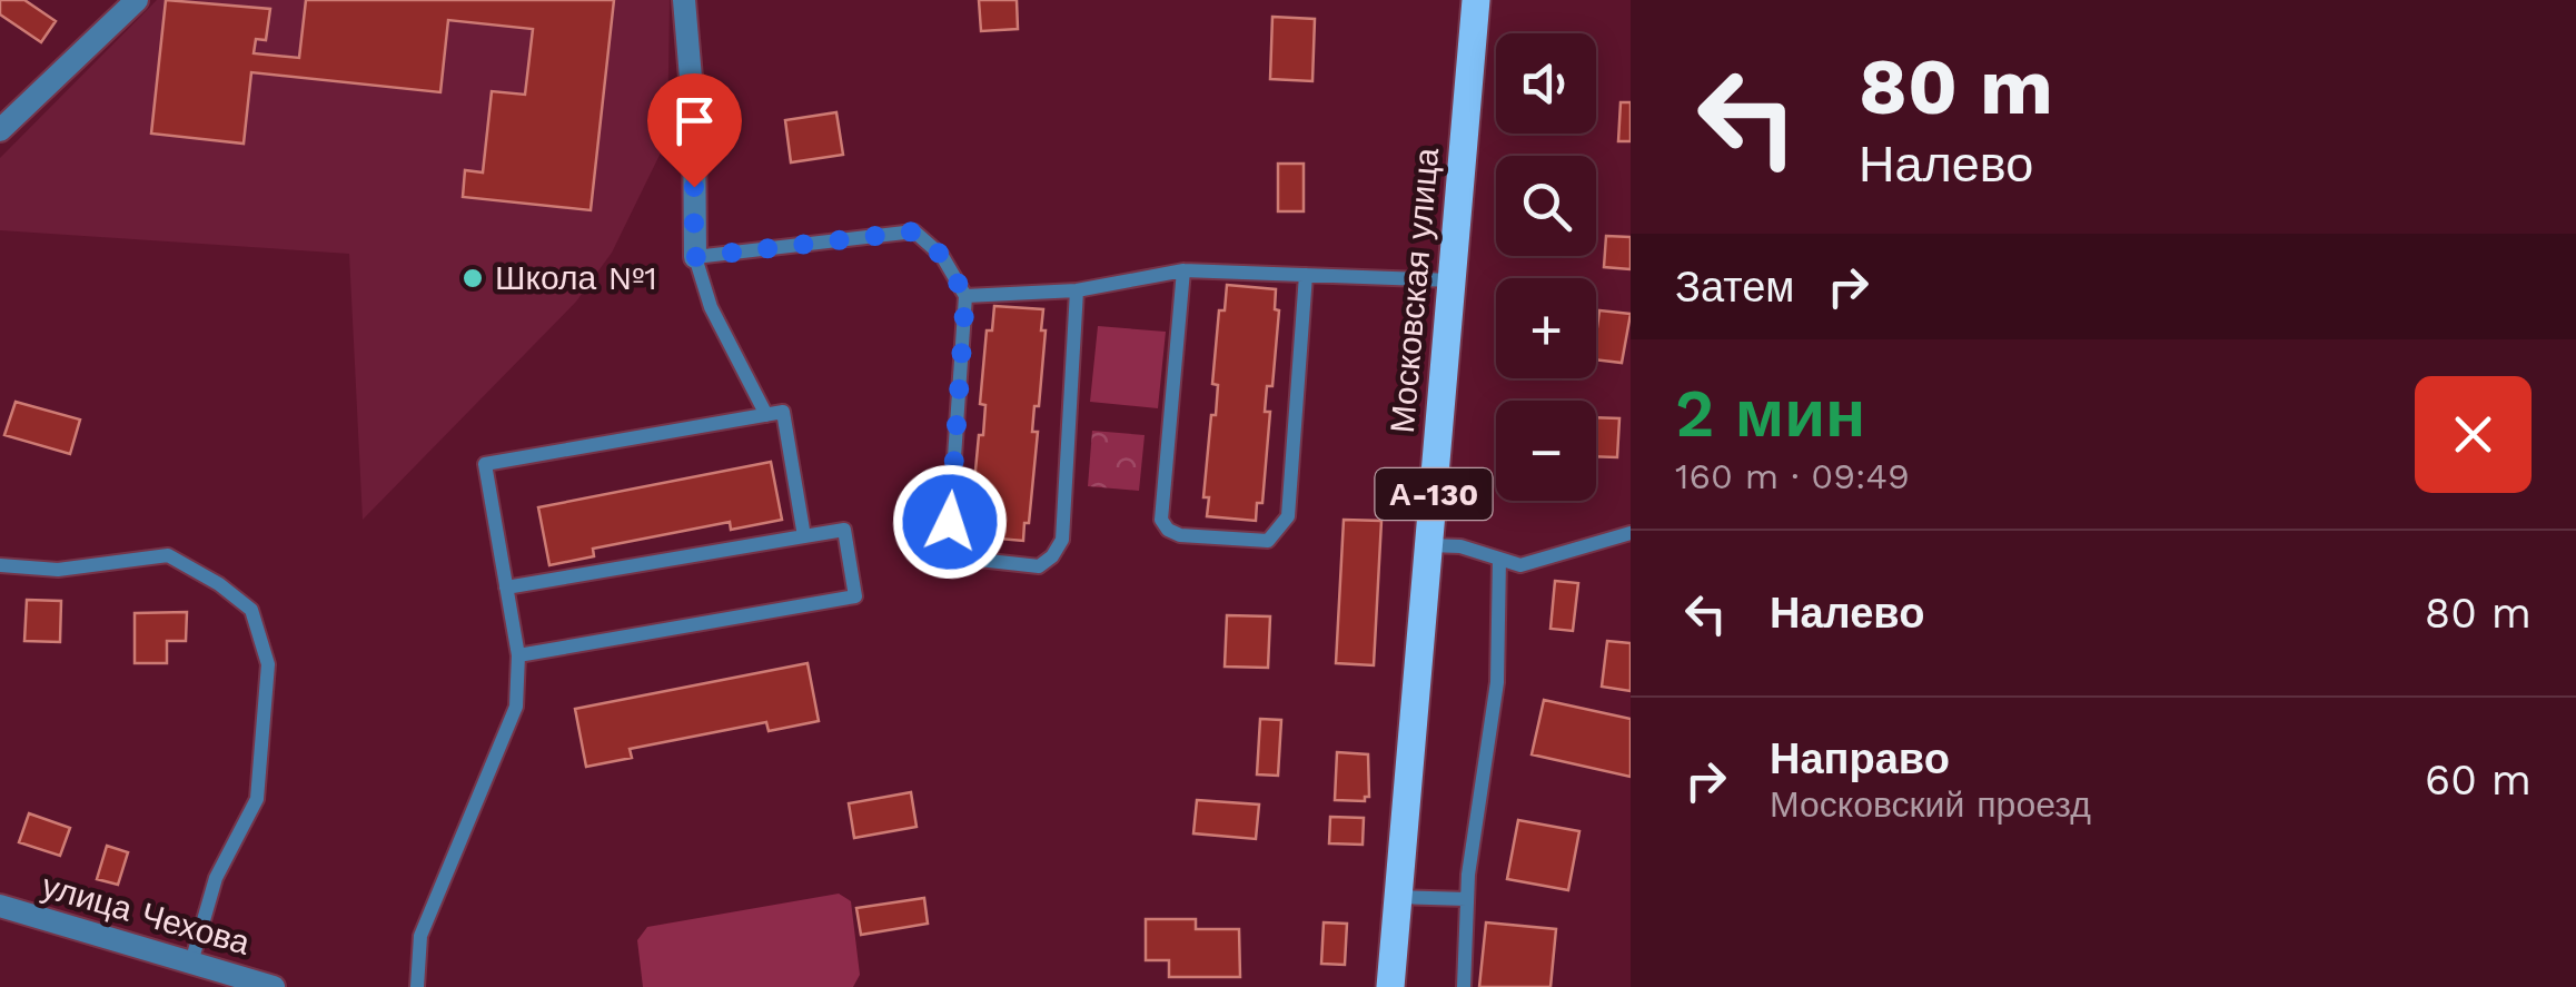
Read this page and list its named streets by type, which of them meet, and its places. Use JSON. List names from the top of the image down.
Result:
{
  "streets": {
    "main road": ["Московская улица", "А-130"],
    "street": ["улица Чехова"]
  },
  "places": ["Школа №1"],
  "page": {
    "turn": ["80 m", "Налево"],
    "map_buttons": ["+", "−"],
    "then": "Затем",
    "heading": ["2 мин", "160 m · 09:49"],
    "list": [
      {
        "name": "Налево",
        "value": "80 m"
      },
      {
        "name": "Направо",
        "note": "Московский проезд",
        "value": "60 m"
      }
    ]
  }
}
